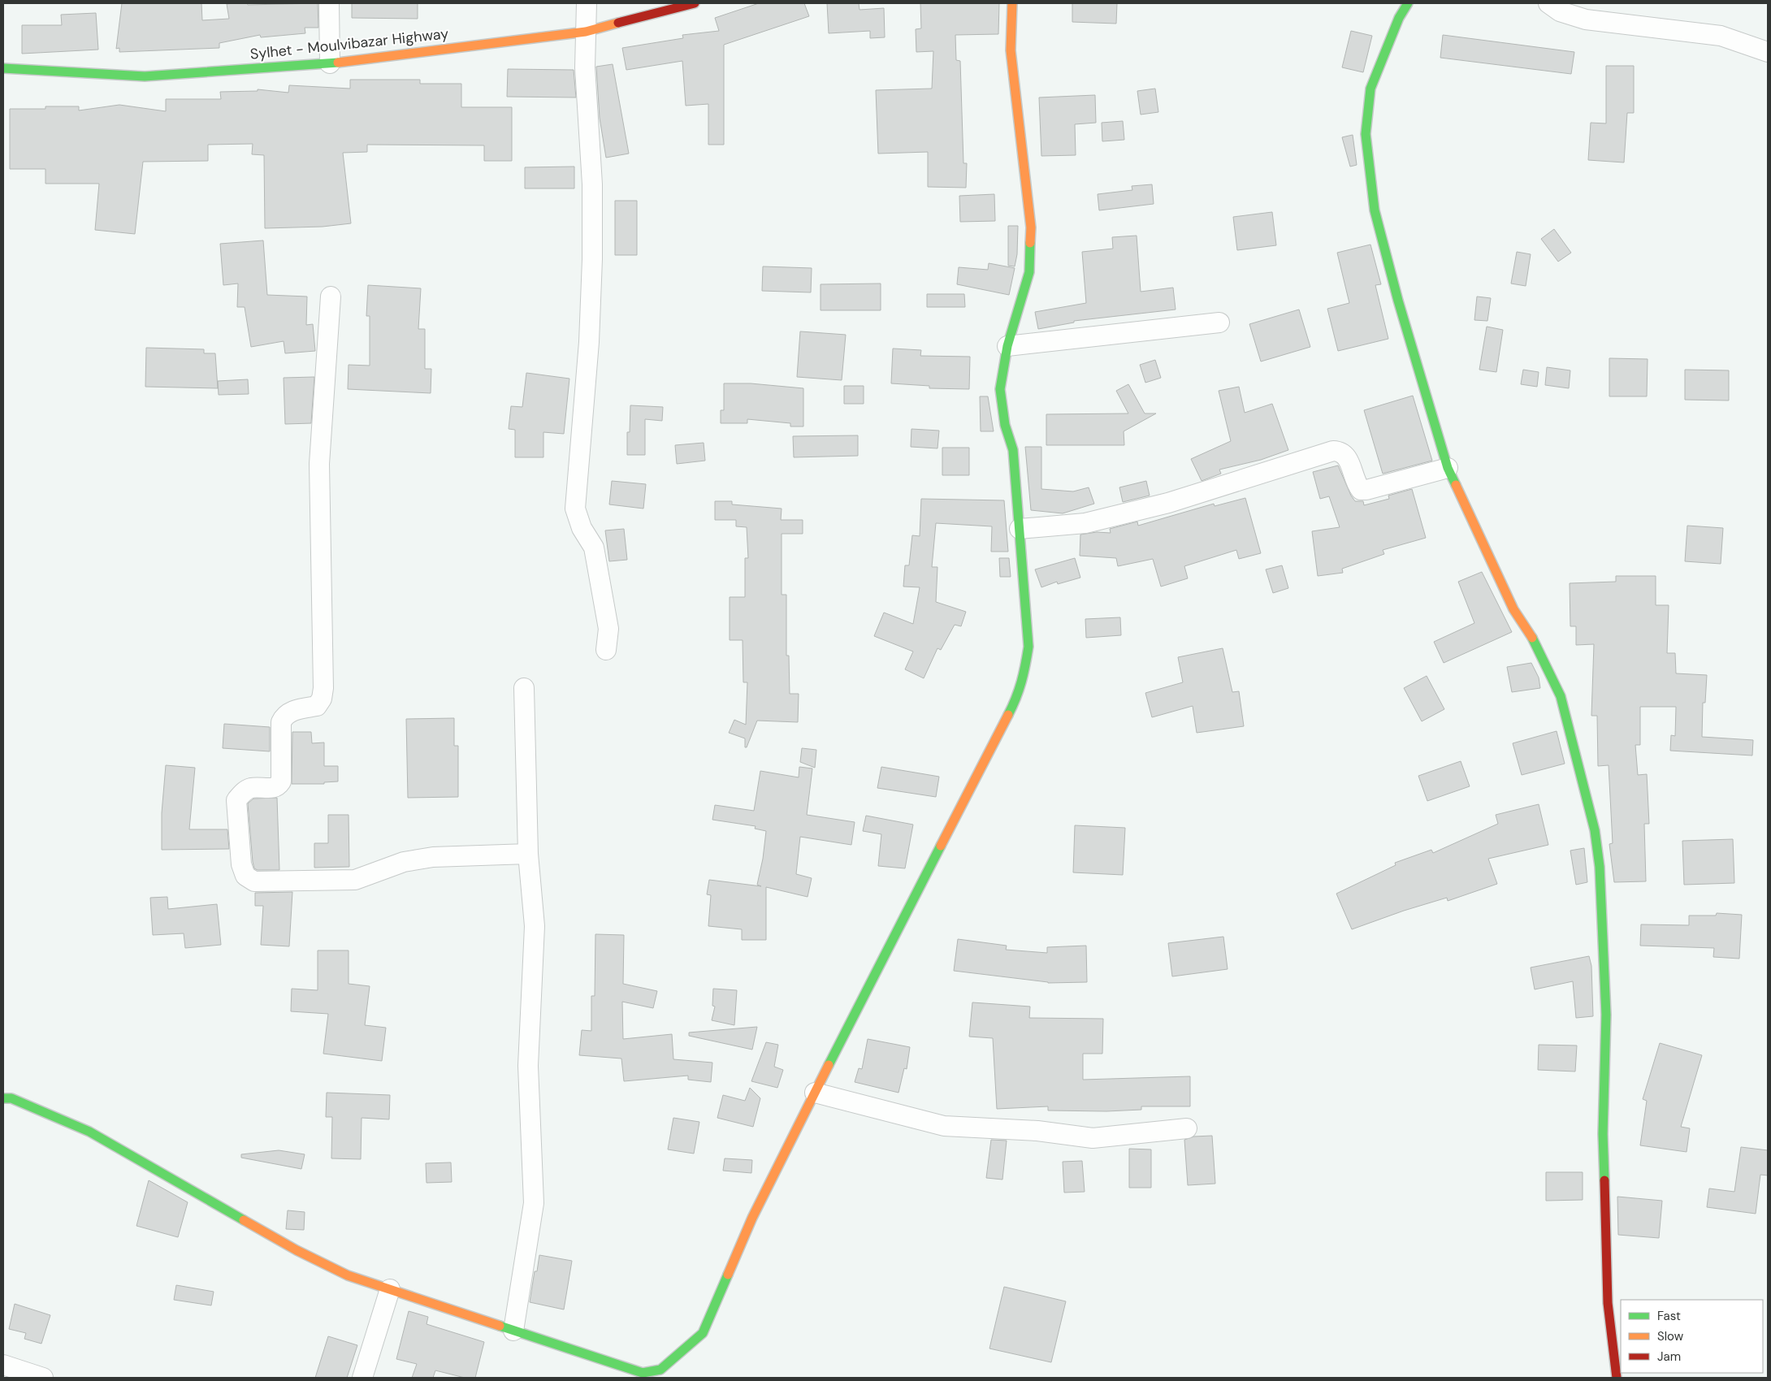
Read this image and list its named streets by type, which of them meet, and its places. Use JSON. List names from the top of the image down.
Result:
{
  "streets": {
    "main road": ["Sylhet - Moulvibazar Highway"]
  },
  "legend": ["Fast", "Slow", "Jam"]
}
